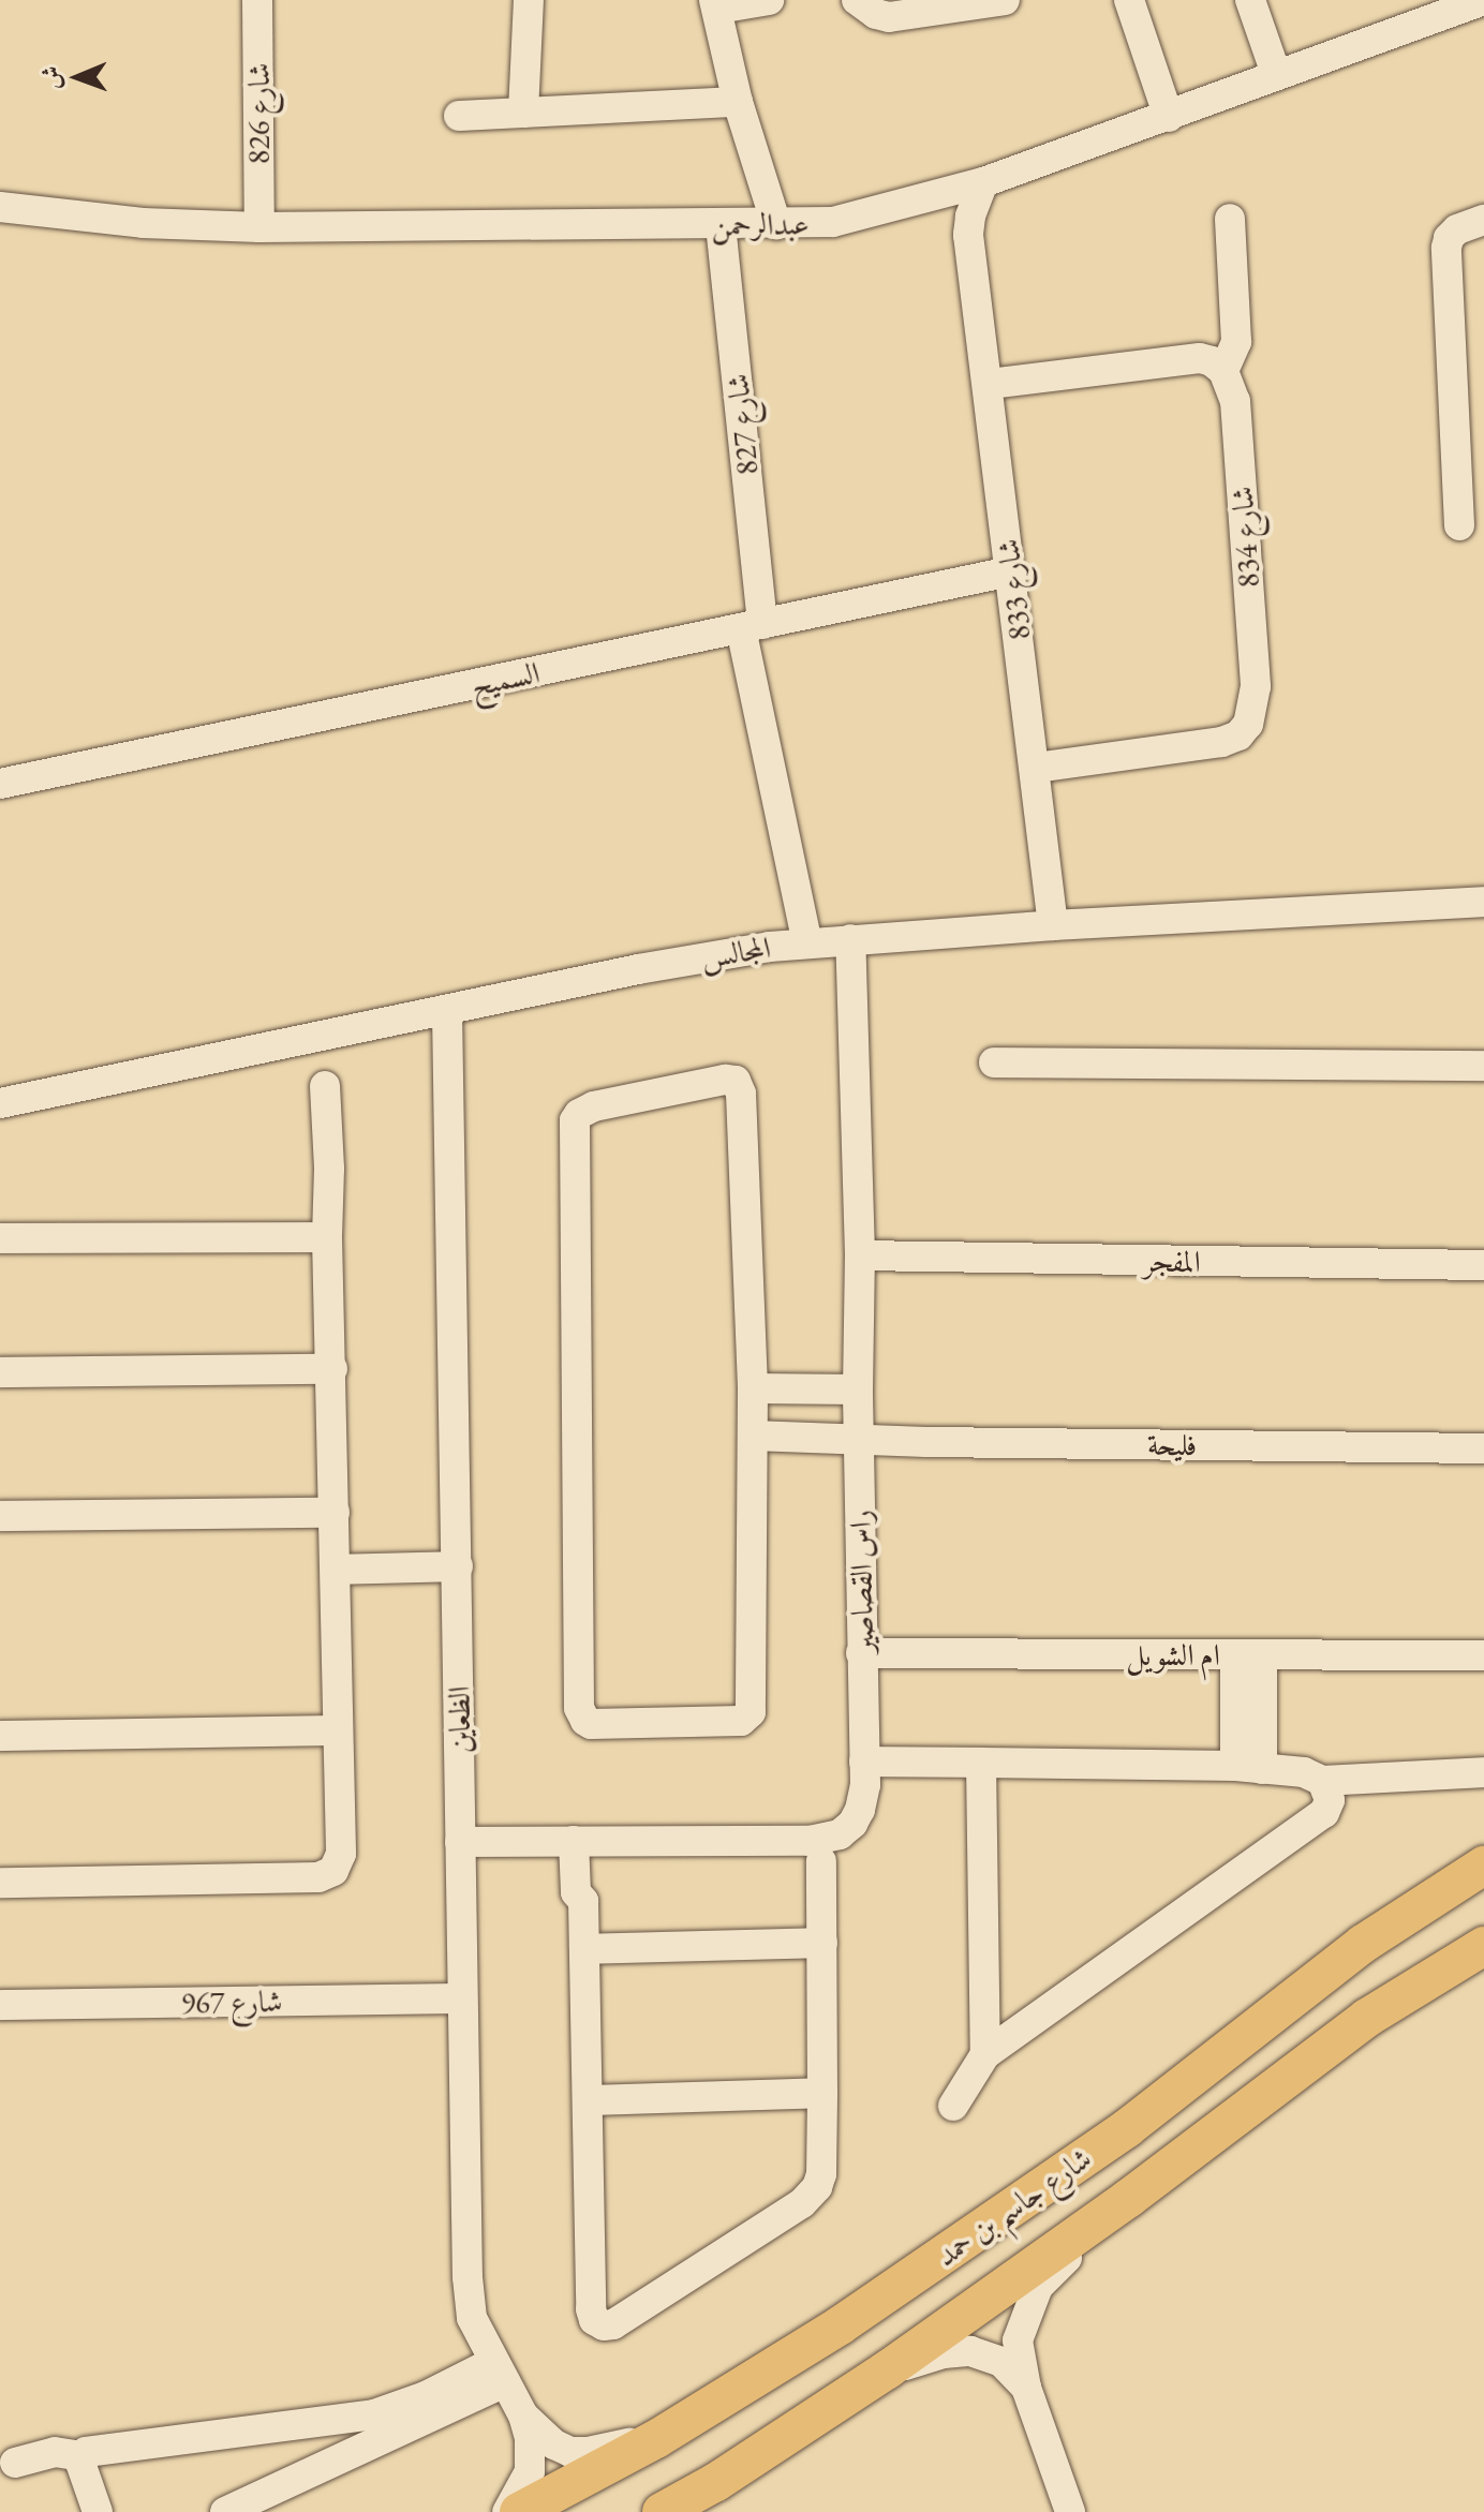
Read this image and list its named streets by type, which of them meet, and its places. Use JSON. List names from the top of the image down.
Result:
{
  "streets": {
    "main road": ["شارع جاسم بن حمد"],
    "street": [
      "شارع 826",
      "عبدالرحمن",
      "شارع 827",
      "شارع 834",
      "شارع 833",
      "السميح",
      "المجالس",
      "المفجر",
      "فليحة",
      "راس القصاصير",
      "ام الشويل",
      "الظعاين",
      "شارع 967"
    ]
  },
  "crossings": [
    ["شارع 826", "عبدالرحمن"],
    ["عبدالرحمن", "شارع 827"],
    ["عبدالرحمن", "شارع 833"],
    ["شارع 827", "السميح"],
    ["شارع 827", "المجالس"],
    ["شارع 834", "شارع 833"],
    ["شارع 833", "السميح"],
    ["شارع 833", "المجالس"],
    ["المجالس", "راس القصاصير"],
    ["المجالس", "الظعاين"],
    ["المفجر", "راس القصاصير"],
    ["فليحة", "راس القصاصير"],
    ["راس القصاصير", "ام الشويل"],
    ["راس القصاصير", "الظعاين"],
    ["الظعاين", "شارع 967"],
    ["الظعاين", "شارع جاسم بن حمد"]
  ],
  "north": "left"
}
